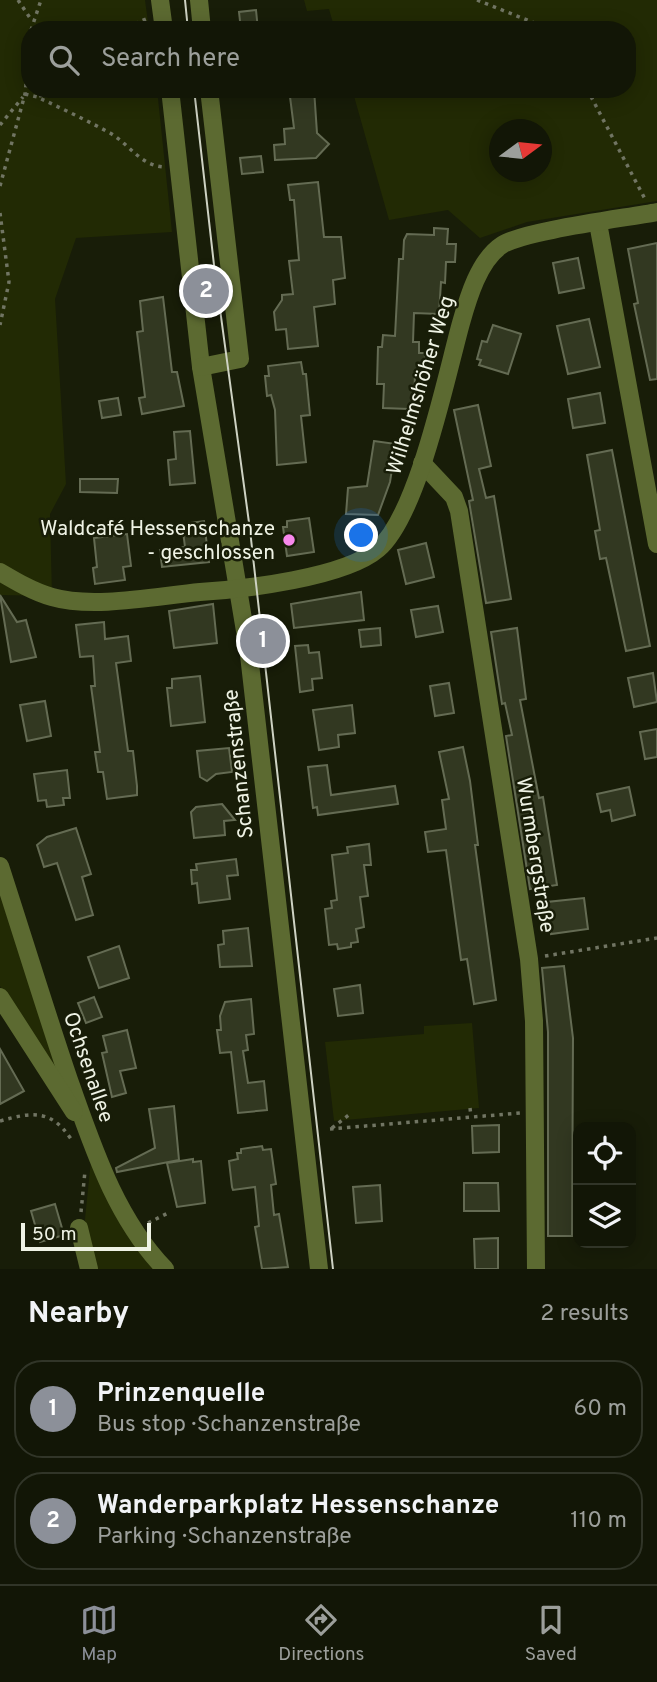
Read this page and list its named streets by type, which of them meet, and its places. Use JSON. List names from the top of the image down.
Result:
{
  "streets": {
    "street": [
      "Wilhelmshöher Weg",
      "Schanzenstraße",
      "Wurmbergstraße",
      "Ochsenallee"
    ]
  },
  "crossings": [
    ["Wilhelmshöher Weg", "Schanzenstraße"],
    ["Wilhelmshöher Weg", "Wurmbergstraße"]
  ],
  "places": ["Waldcafé Hessenschanze - geschlossen"],
  "scale_bar": "50 m",
  "north": "right",
  "page": {
    "search": "Search here",
    "pins": ["2", "1"],
    "scale": "50 m",
    "heading": ["Nearby", "2 results"],
    "list": [
      {
        "mark": "1",
        "name": "Prinzenquelle",
        "note": "Bus stop · Schanzenstraße",
        "value": "60 m"
      },
      {
        "mark": "2",
        "name": "Wanderparkplatz Hessenschanze",
        "note": "Parking · Schanzenstraße",
        "value": "110 m"
      }
    ],
    "nav": ["Map", "Directions", "Saved"]
  }
}
